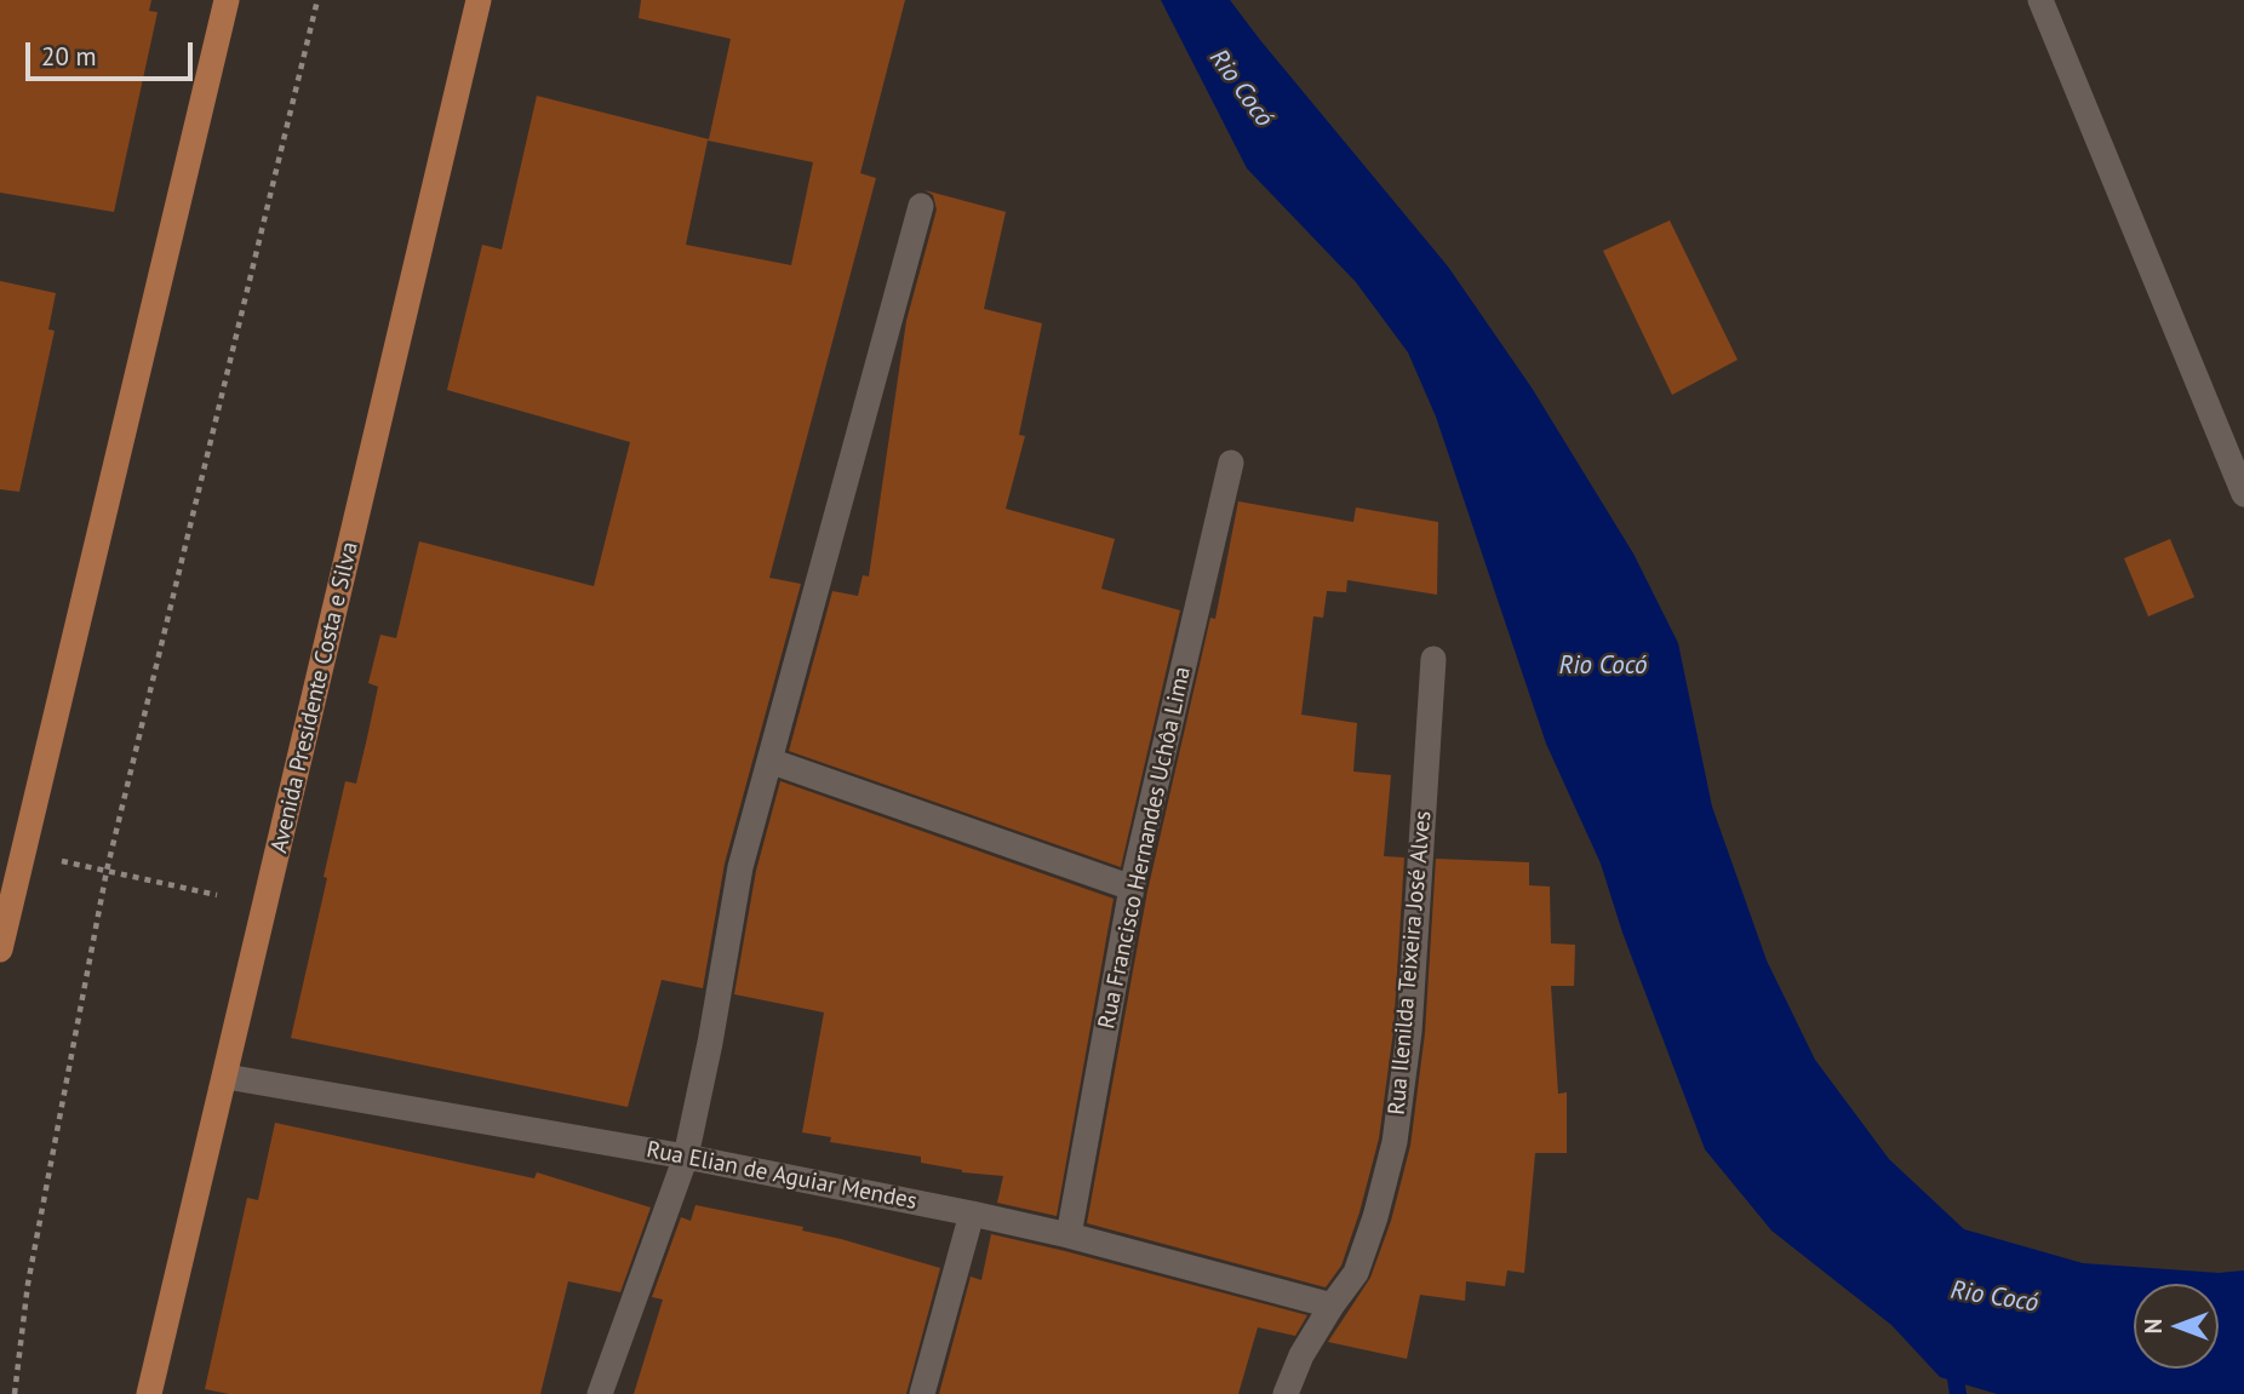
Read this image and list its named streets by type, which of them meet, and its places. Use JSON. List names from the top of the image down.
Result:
{
  "streets": {
    "main road": ["Avenida Presidente Costa e Silva"],
    "street": ["Rua Francisco Hernandes Uchôa Lima", "Rua Ilenilda Teixeira José Alves", "Rua Elian de Aguiar Mendes"]
  },
  "crossings": [
    ["Avenida Presidente Costa e Silva", "Rua Elian de Aguiar Mendes"],
    ["Rua Francisco Hernandes Uchôa Lima", "Rua Elian de Aguiar Mendes"],
    ["Rua Ilenilda Teixeira José Alves", "Rua Elian de Aguiar Mendes"]
  ],
  "water": ["Rio Cocó"],
  "scale_bar": "20 m",
  "north": "left"
}
